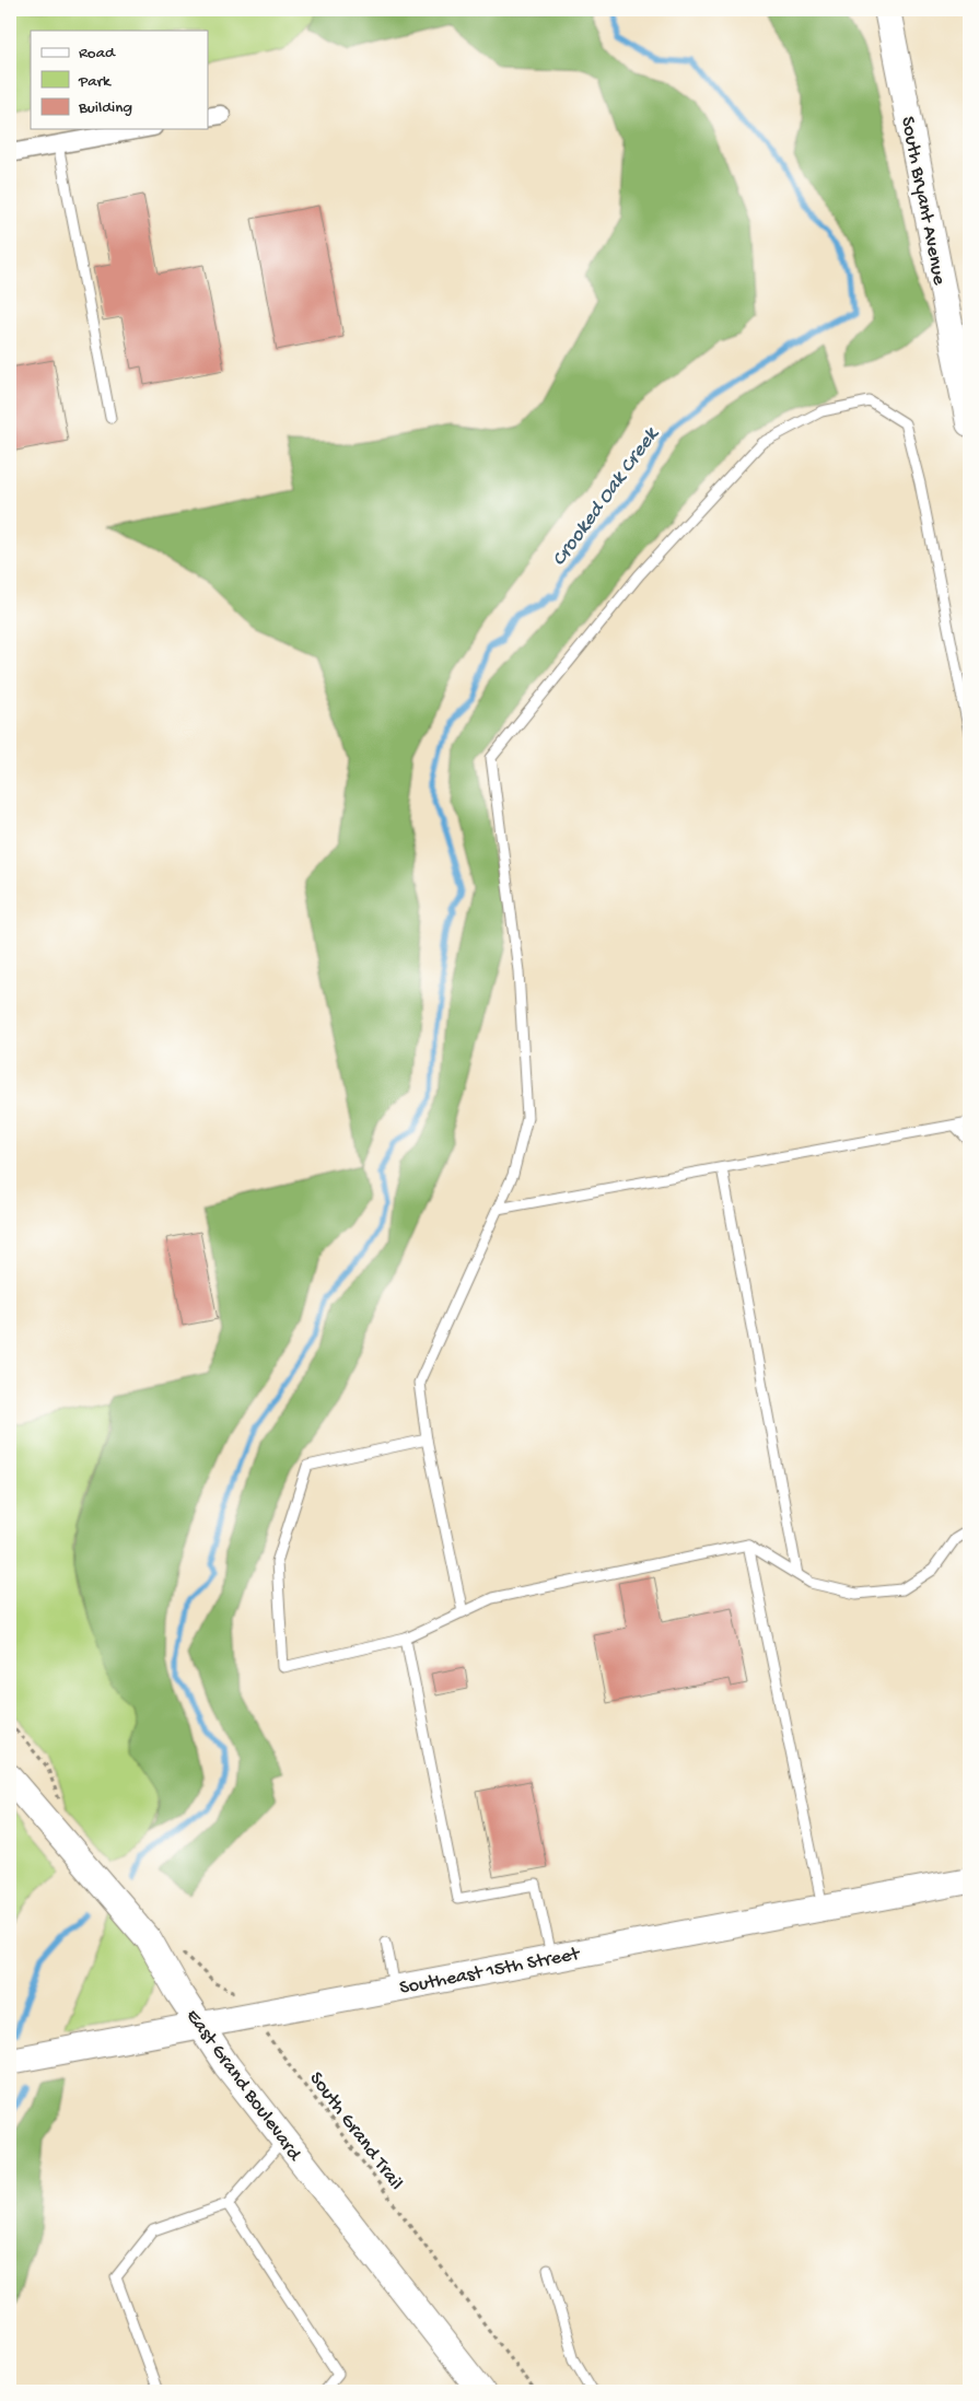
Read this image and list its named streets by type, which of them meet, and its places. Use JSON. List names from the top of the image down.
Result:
{
  "streets": {
    "street": ["South Bryant Avenue", "Southeast 15th Street", "East Grand Boulevard"],
    "path": ["South Grand Trail"]
  },
  "crossings": [
    ["Southeast 15th Street", "East Grand Boulevard"],
    ["Southeast 15th Street", "South Grand Trail"]
  ],
  "water": ["Crooked Oak Creek"],
  "legend": ["Road", "Park", "Building"]
}
